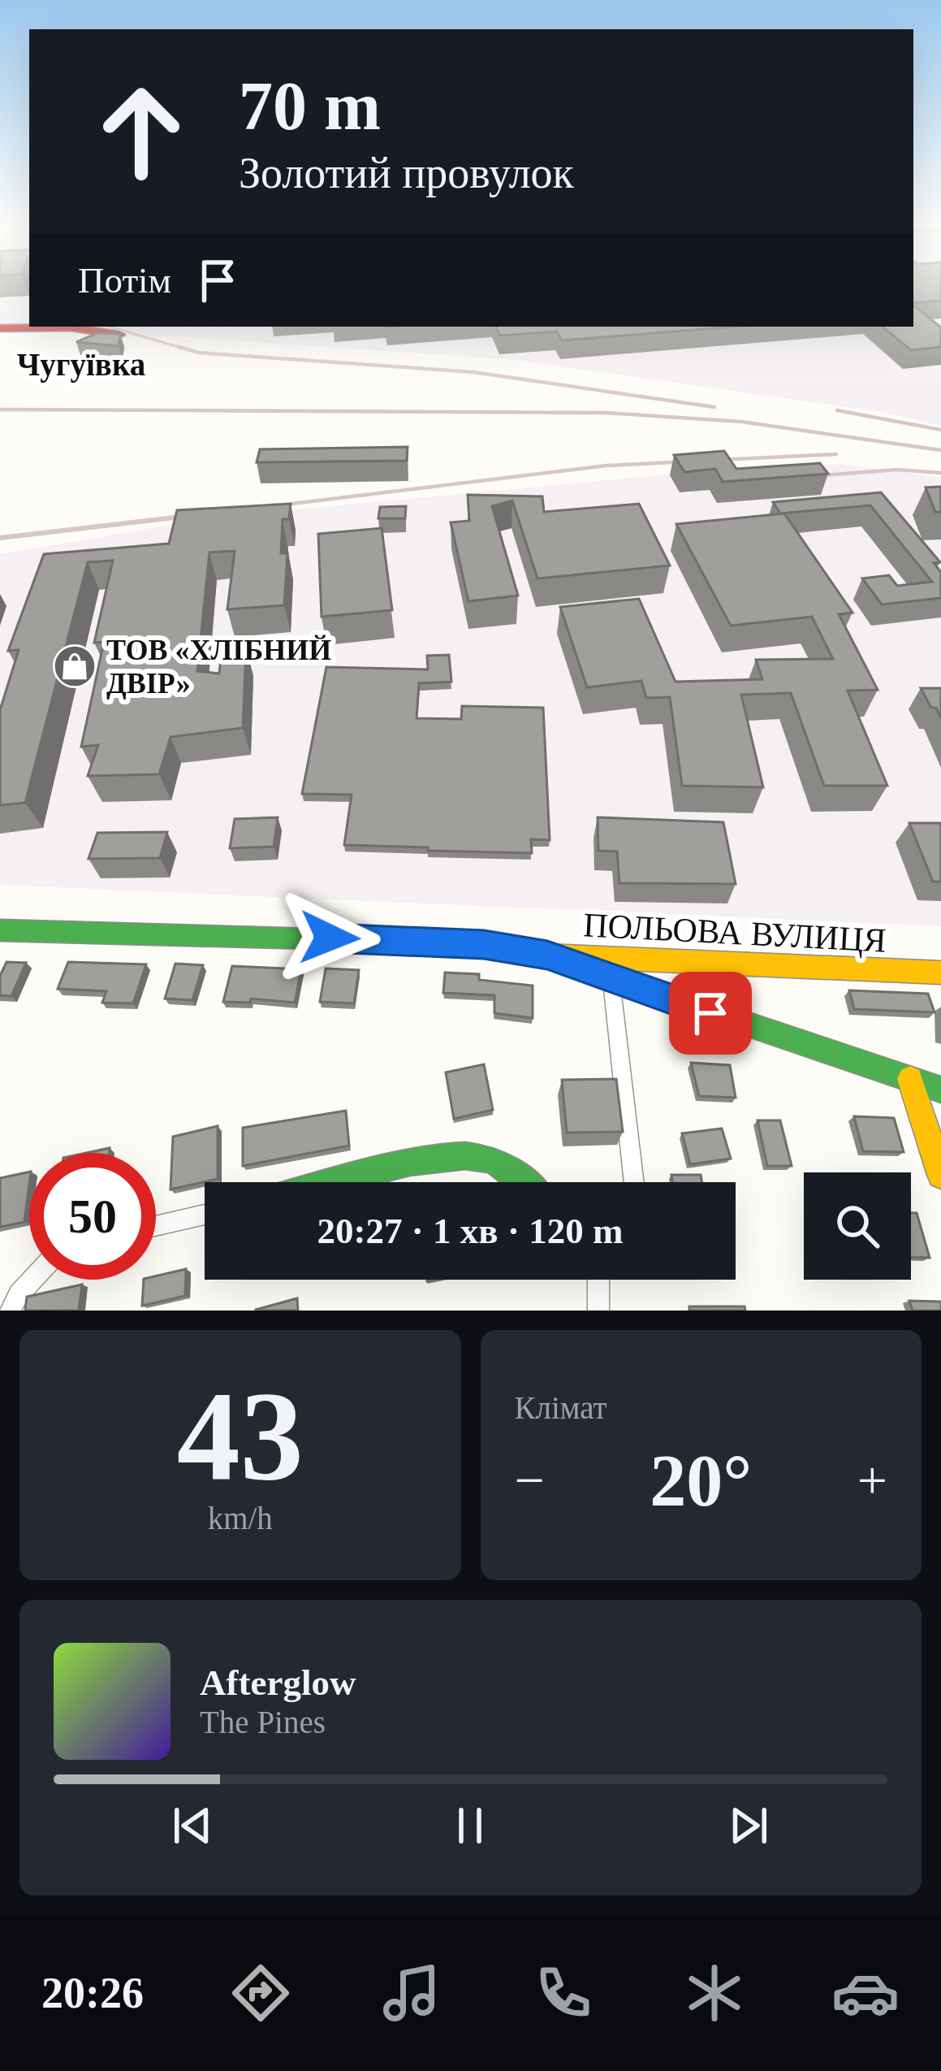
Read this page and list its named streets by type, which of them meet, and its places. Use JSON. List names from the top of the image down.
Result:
{
  "streets": {
    "street": ["ПОЛЬОВА ВУЛИЦЯ"]
  },
  "districts": ["Чугуївка"],
  "places": {
    "shop": ["ТОВ «ХЛІБНИЙ ДВІР»"]
  },
  "page": {
    "turn": ["70 m", "Золотий провулок"],
    "then": "Потім",
    "limit": "50",
    "trip": "20:27 · 1 хв · 120 m",
    "tile": [
      ["43", "km/h"],
      "Клімат"
    ],
    "heat": ["−", "20°", "+"],
    "song": ["Afterglow", "The Pines"],
    "tabs": "20:26"
  }
}
